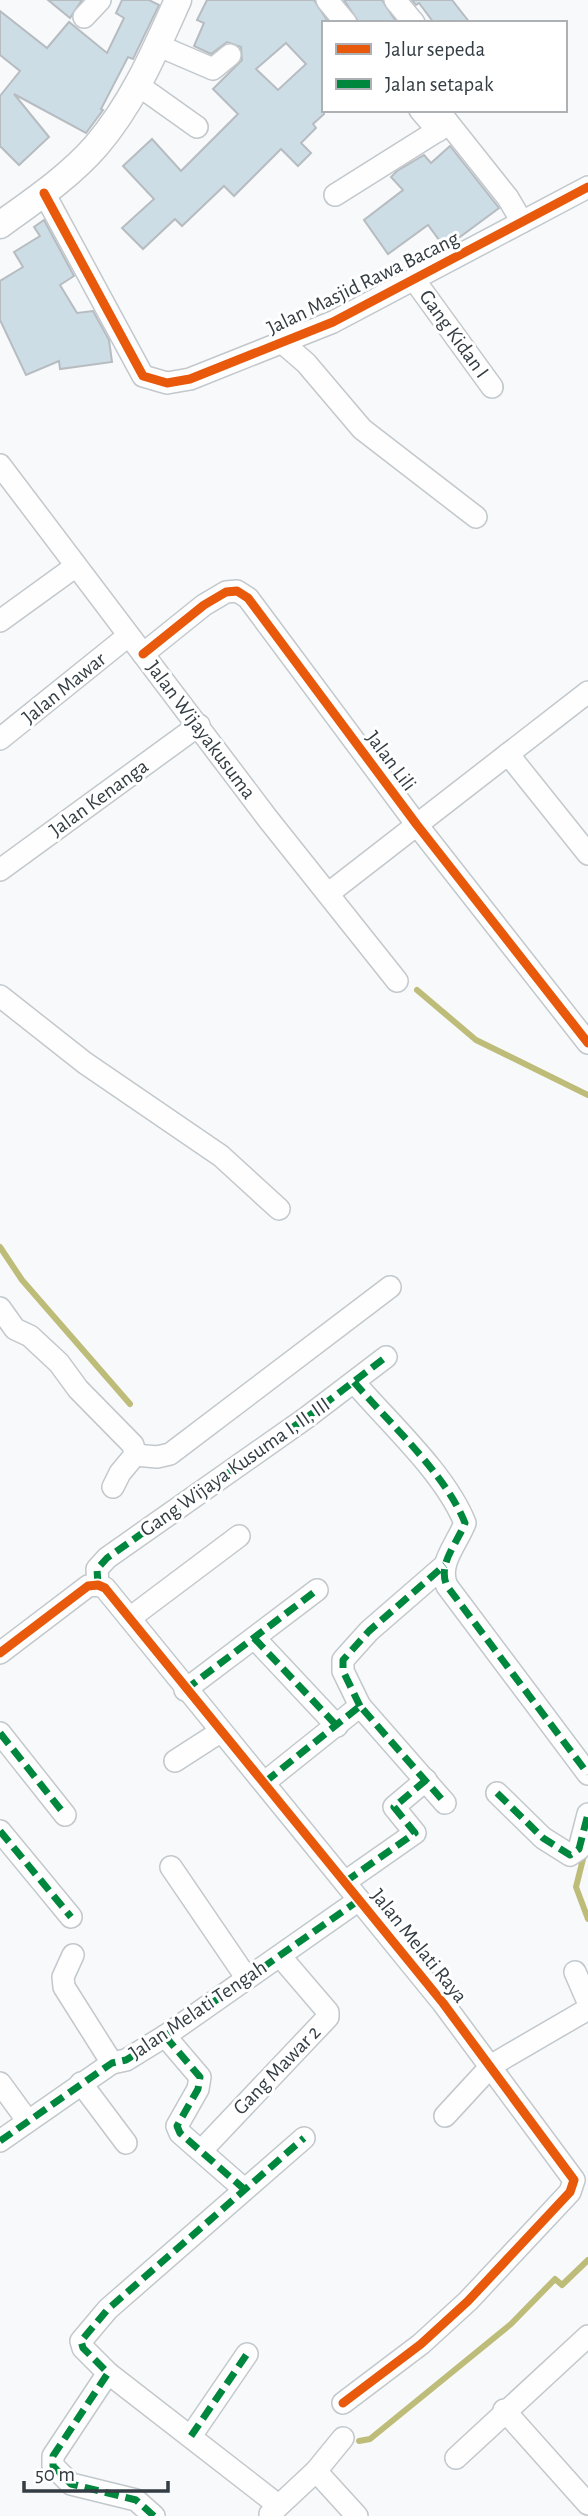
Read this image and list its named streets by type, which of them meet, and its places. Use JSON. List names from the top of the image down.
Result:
{
  "streets": {
    "street": [
      "Jalan Masjid Rawa Bacang",
      "Gang Kidan I",
      "Jalan Mawar",
      "Jalan Wijayakusuma",
      "Jalan Lili",
      "Jalan Kenanga",
      "Gang Wijaya Kusuma I, II, III",
      "Jalan Melati Raya",
      "Jalan Melati Tengah",
      "Gang Mawar 2"
    ]
  },
  "crossings": [
    ["Jalan Masjid Rawa Bacang", "Gang Kidan I"],
    ["Jalan Mawar", "Jalan Wijayakusuma"],
    ["Jalan Wijayakusuma", "Jalan Lili"],
    ["Jalan Wijayakusuma", "Jalan Kenanga"],
    ["Gang Wijaya Kusuma I, II, III", "Jalan Melati Raya"],
    ["Jalan Melati Raya", "Jalan Melati Tengah"],
    ["Jalan Melati Tengah", "Gang Mawar 2"]
  ],
  "legend": ["Jalur sepeda", "Jalan setapak"],
  "scale_bar": "50 m"
}
